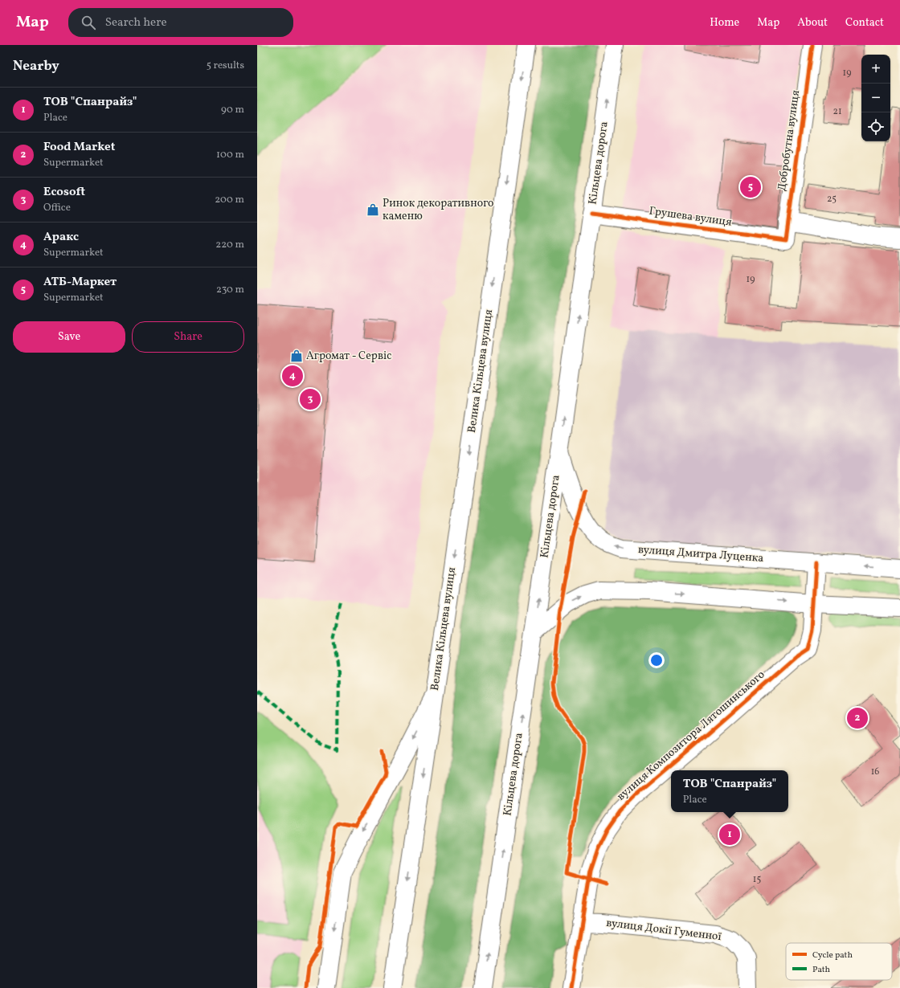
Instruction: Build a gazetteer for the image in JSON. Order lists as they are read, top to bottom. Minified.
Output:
{"streets":{"main road":["Добробутна вулиця","Кільцева дорога","Грушева вулиця","Велика Кільцева вулиця","вулиця Дмитра Луценка","вулиця Композитора Лятошинського","вулиця Докії Гуменної"]},"crossings":[["Добробутна вулиця","Грушева вулиця"],["Кільцева дорога","Грушева вулиця"],["Кільцева дорога","вулиця Дмитра Луценка"],["вулиця Дмитра Луценка","вулиця Композитора Лятошинського"],["вулиця Композитора Лятошинського","вулиця Докії Гуменної"]],"one_way":["Велика Кільцева вулиця","вулиця Дмитра Луценка"],"places":{"shop":["Ринок декоративного каменю","Агромат - Сервіс"]},"house_numbers":["19","21","25","19","16","15"],"legend":["Cycle path","Path"],"page":{"header":"Map","search":"Search here","nav":["Home","Map","About","Contact"],"heading":["Nearby","5 results"],"map_buttons":["+","−"],"list":[{"mark":"1","name":"ТОВ \"Спанрайз\"","note":"Place","value":"90 m"},{"mark":"2","name":"Food Market","note":"Supermarket","value":"100 m"},{"mark":"3","name":"Ecosoft","note":"Office","value":"200 m"},{"mark":"4","name":"Аракс","note":"Supermarket","value":"220 m"},{"mark":"5","name":"АТБ-Маркет","note":"Supermarket","value":"230 m"}],"pins":["5","4","3","2","1"],"buttons":["Save","Share"],"popup":["ТОВ \"Спанрайз\"","Place"]}}
